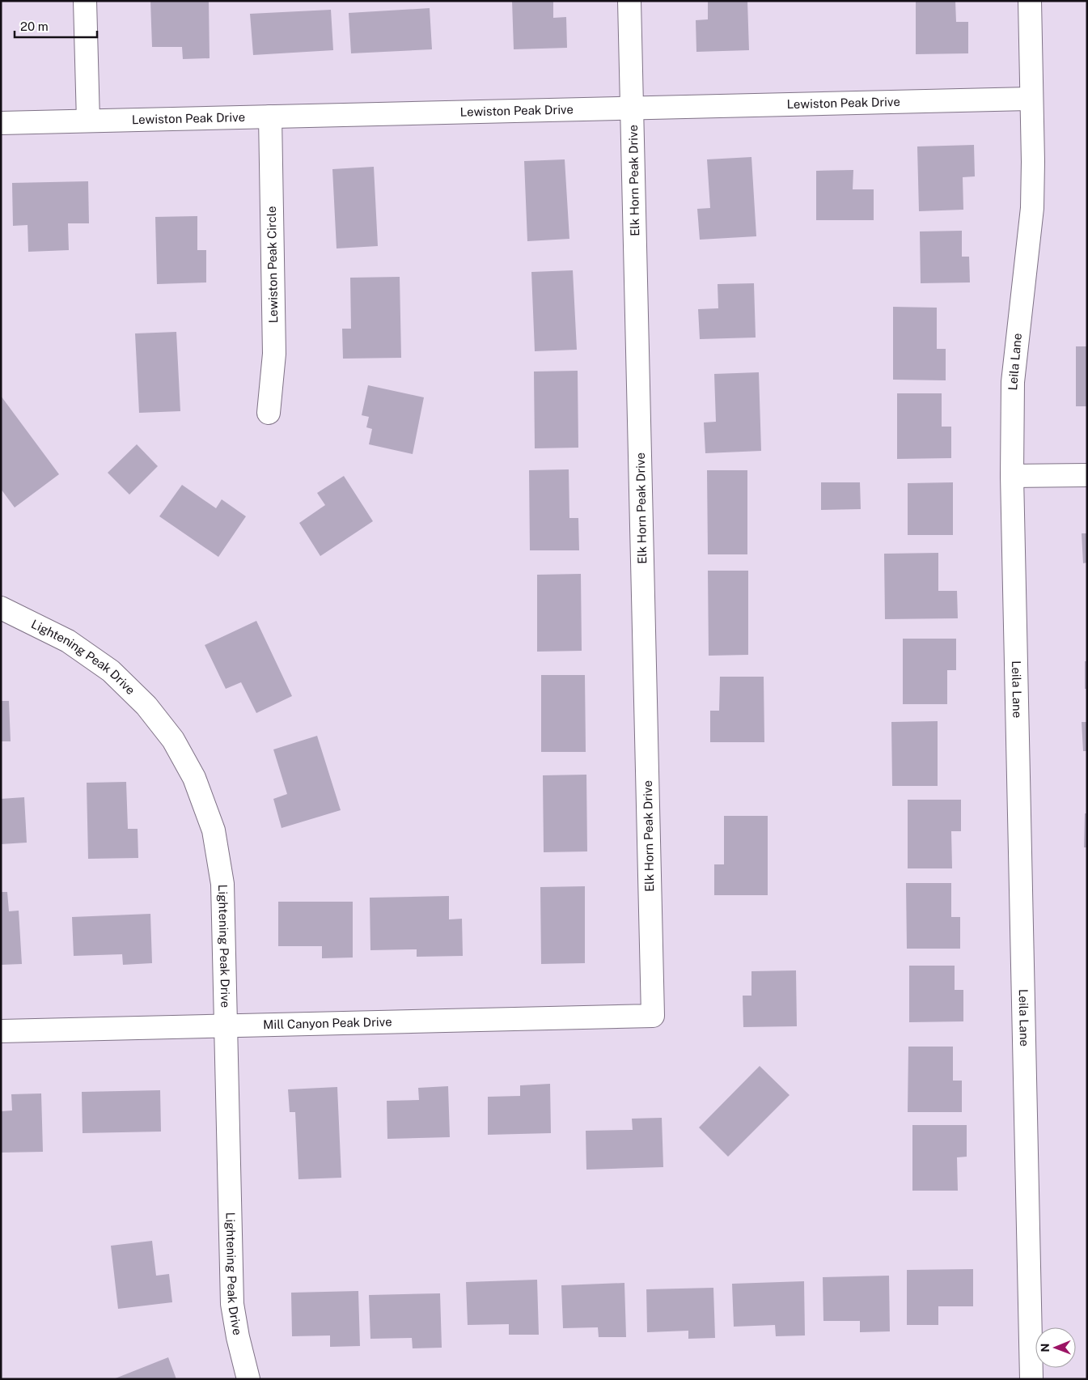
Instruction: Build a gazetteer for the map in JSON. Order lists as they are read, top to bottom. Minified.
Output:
{"streets":{"street":["Lewiston Peak Drive","Elk Horn Peak Drive","Lewiston Peak Circle","Leila Lane","Lightening Peak Drive","Mill Canyon Peak Drive"]},"crossings":[["Lewiston Peak Drive","Elk Horn Peak Drive"],["Lewiston Peak Drive","Lewiston Peak Circle"],["Lewiston Peak Drive","Leila Lane"],["Elk Horn Peak Drive","Mill Canyon Peak Drive"],["Lightening Peak Drive","Mill Canyon Peak Drive"]],"scale_bar":"20 m","north":"left"}
